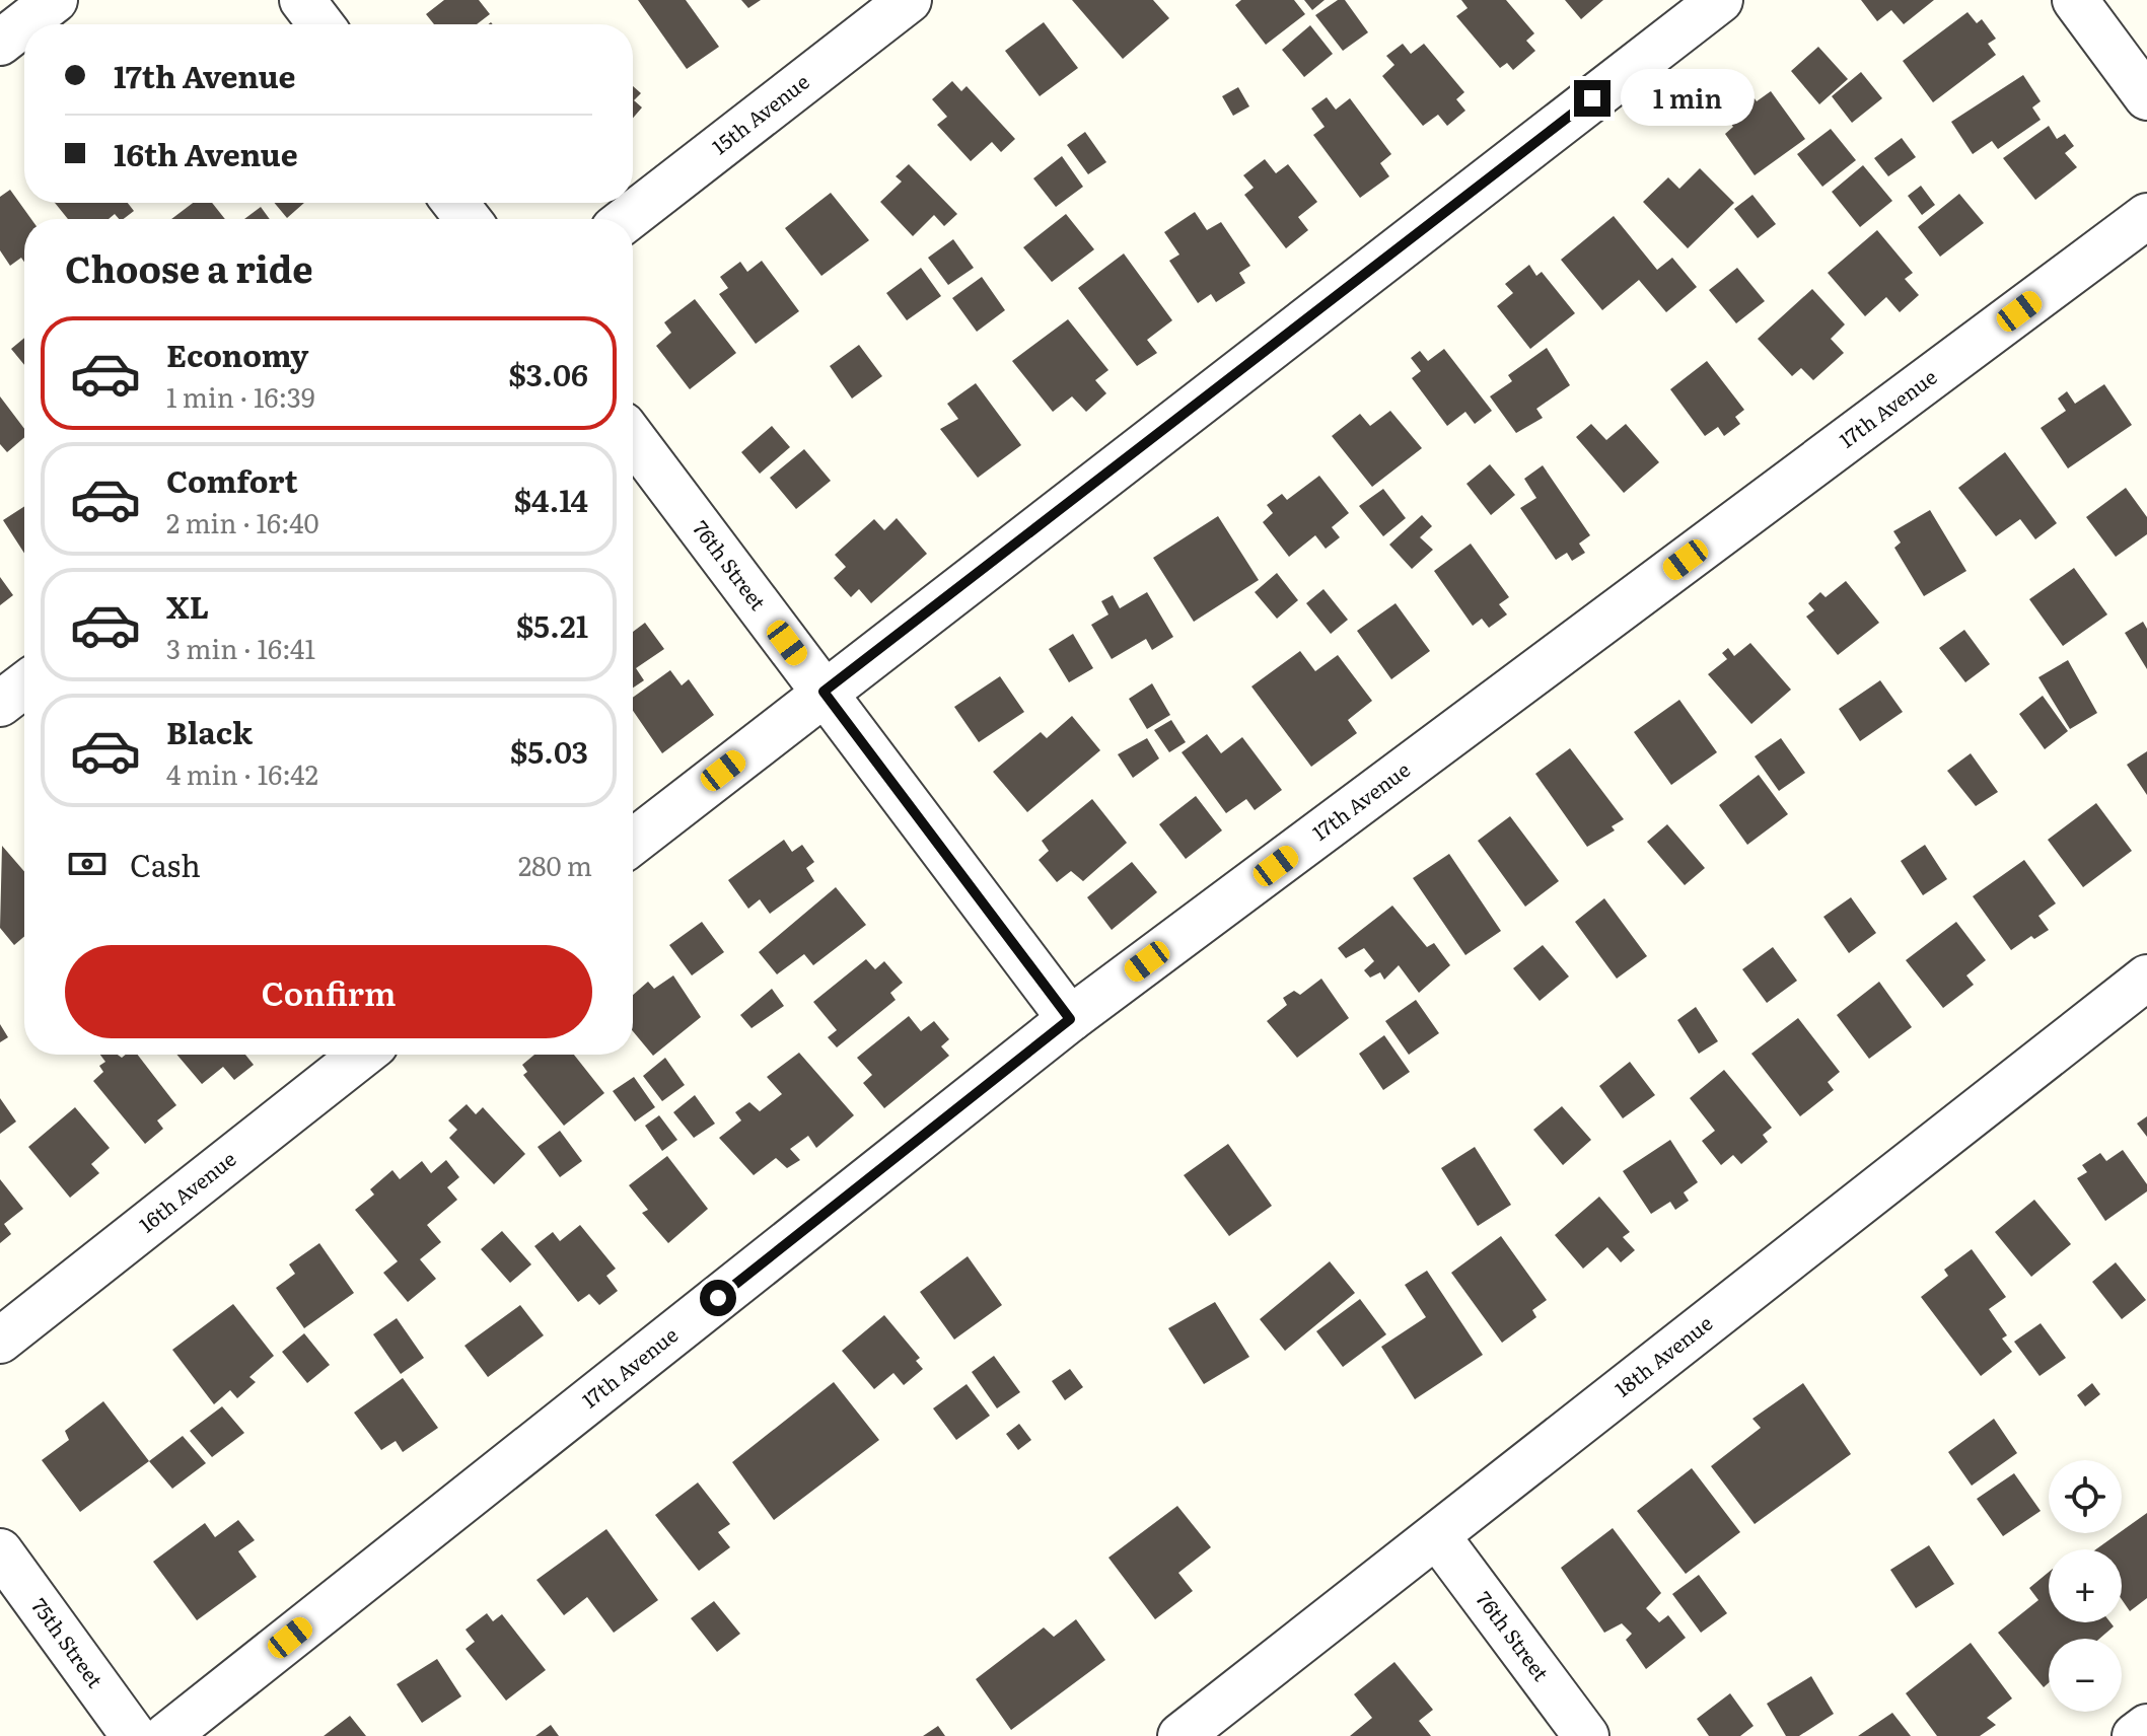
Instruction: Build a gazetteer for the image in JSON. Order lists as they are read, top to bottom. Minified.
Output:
{"streets":{"street":["15th Avenue","17th Avenue","76th Street","16th Avenue","18th Avenue","75th Street"]},"crossings":[["17th Avenue","76th Street"],["76th Street","18th Avenue"]],"page":{"banner":["17th Avenue","16th Avenue"],"bubble":"1 min","heading":"Choose a ride","list":[{"name":"Economy","note":"1 min · 16:39","value":"$3.06"},{"name":"Comfort","note":"2 min · 16:40","value":"$4.14"},{"name":"XL","note":"3 min · 16:41","value":"$5.21"},{"name":"Black","note":"4 min · 16:42","value":"$5.03"}],"pay":["Cash","280 m"],"buttons":"Confirm","map_buttons":["+","−"]}}
